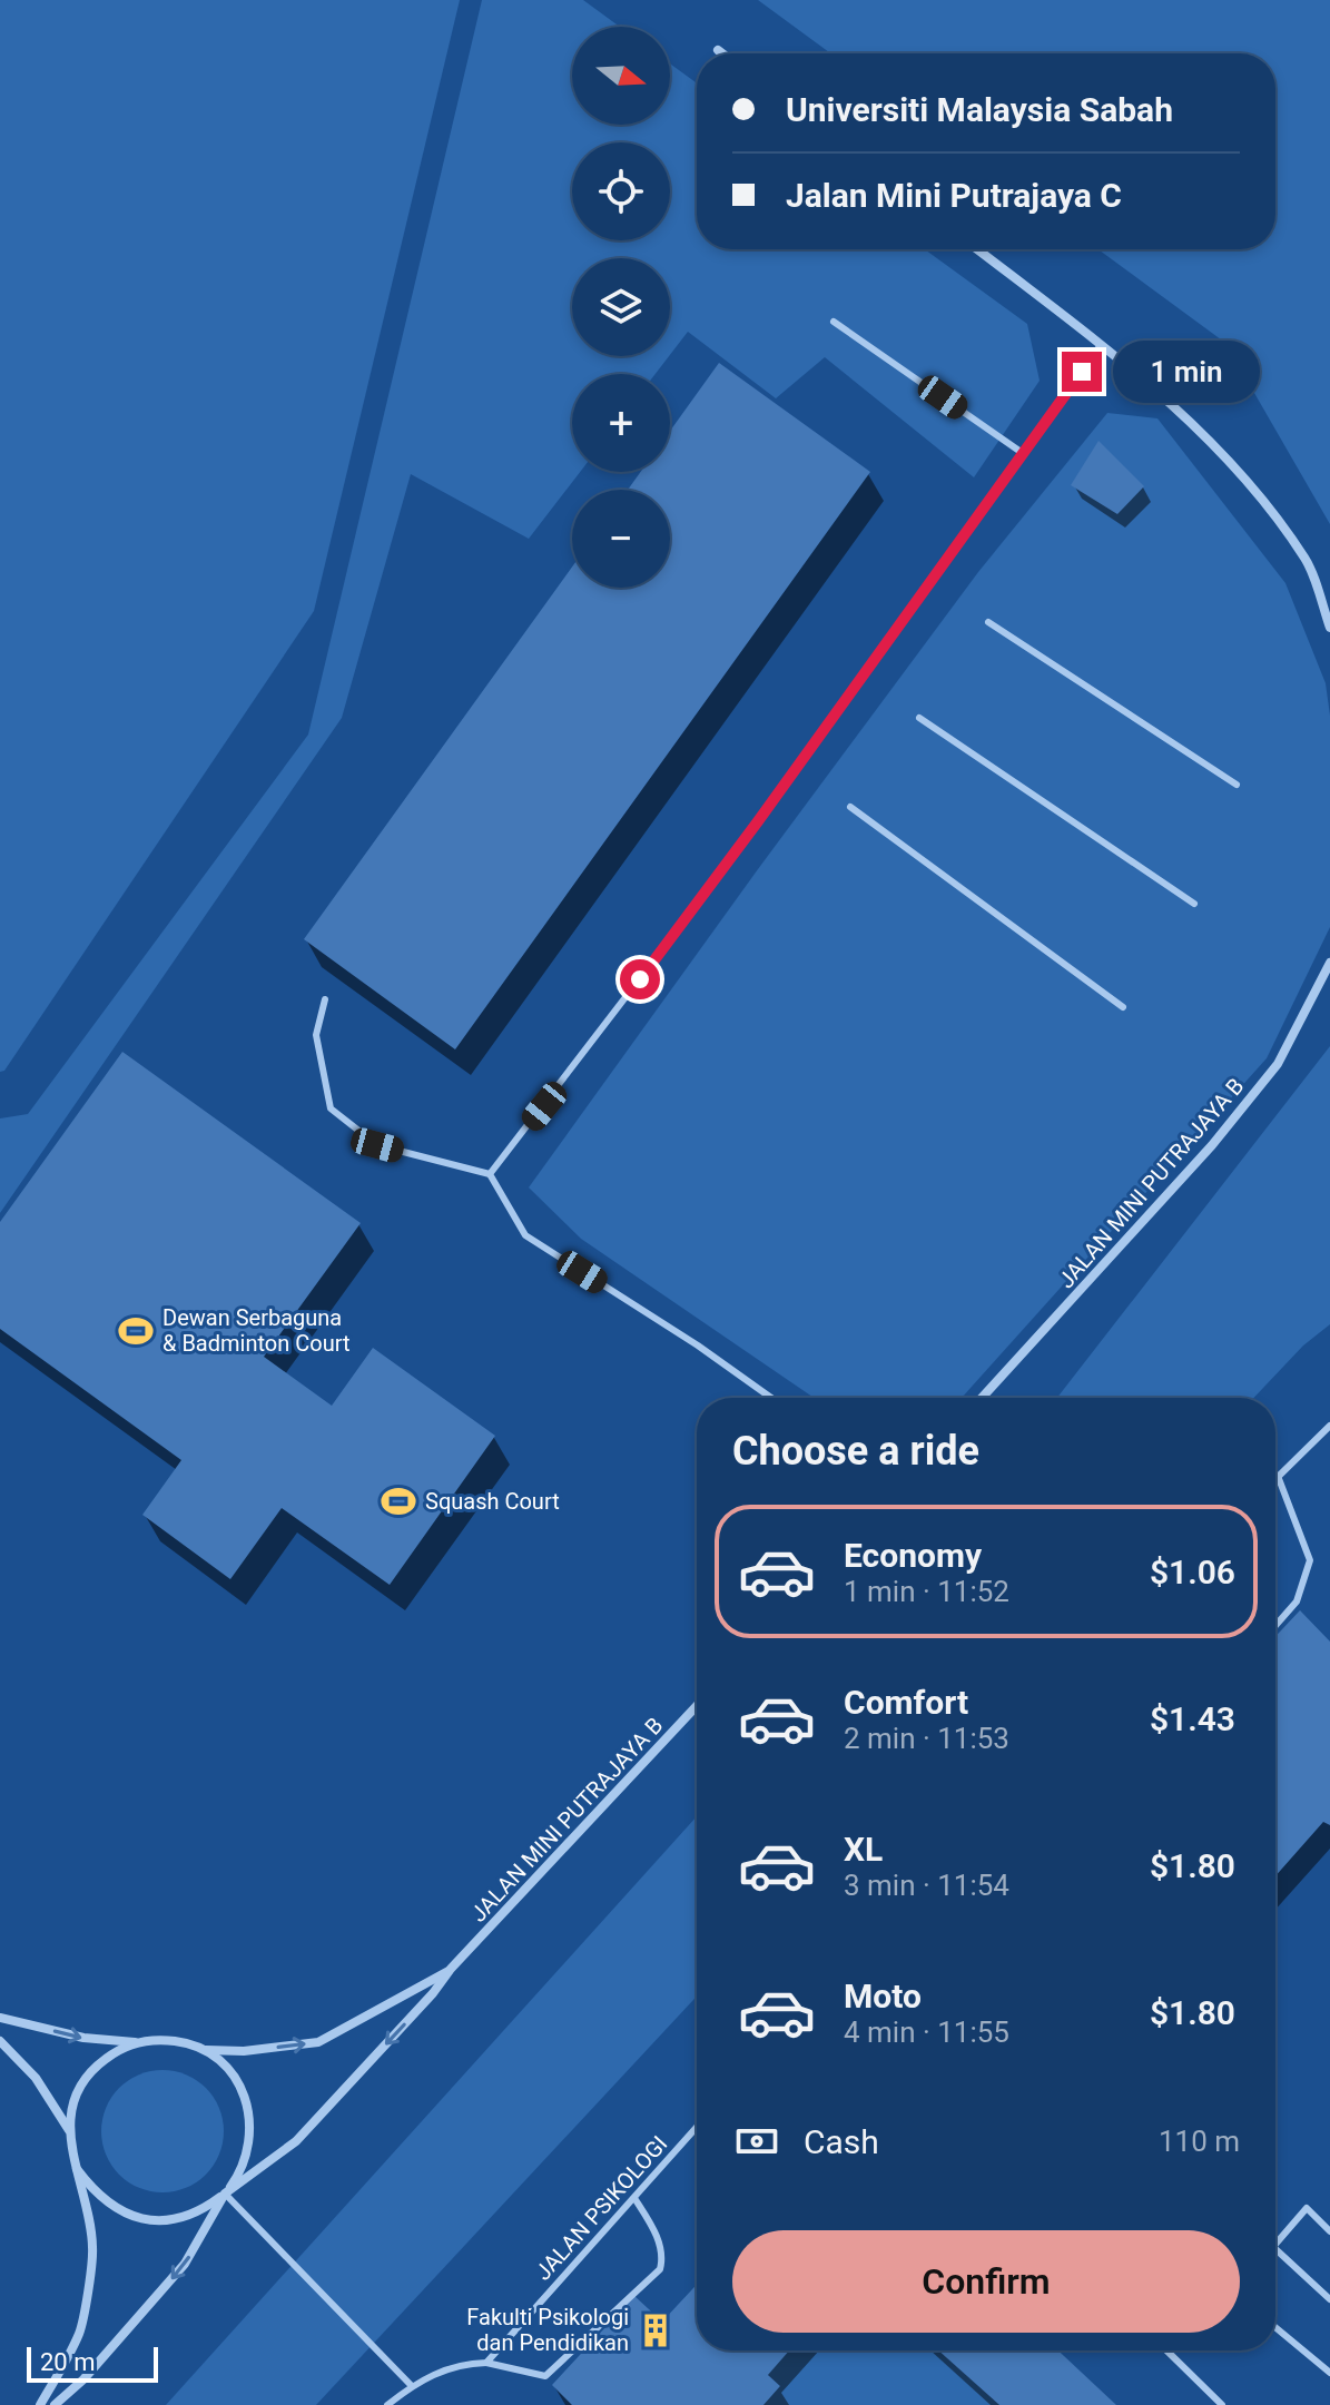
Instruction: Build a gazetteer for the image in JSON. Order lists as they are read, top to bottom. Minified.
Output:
{"streets":{"street":["JALAN MINI PUTRAJAYA B"],"lane":["JALAN PSIKOLOGI"]},"places":{"sports":["Dewan Serbaguna & Badminton Court","Squash Court"],"building":["Fakulti Psikologi dan Pendidikan"]},"scale_bar":"20 m","north":"right","page":{"map_buttons":["+","−"],"banner":["Universiti Malaysia Sabah","Jalan Mini Putrajaya C"],"bubble":"1 min","heading":"Choose a ride","list":[{"name":"Economy","note":"1 min · 11:52","value":"$1.06"},{"name":"Comfort","note":"2 min · 11:53","value":"$1.43"},{"name":"XL","note":"3 min · 11:54","value":"$1.80"},{"name":"Moto","note":"4 min · 11:55","value":"$1.80"}],"pay":["Cash","110 m"],"buttons":"Confirm","scale":"20 m"}}
